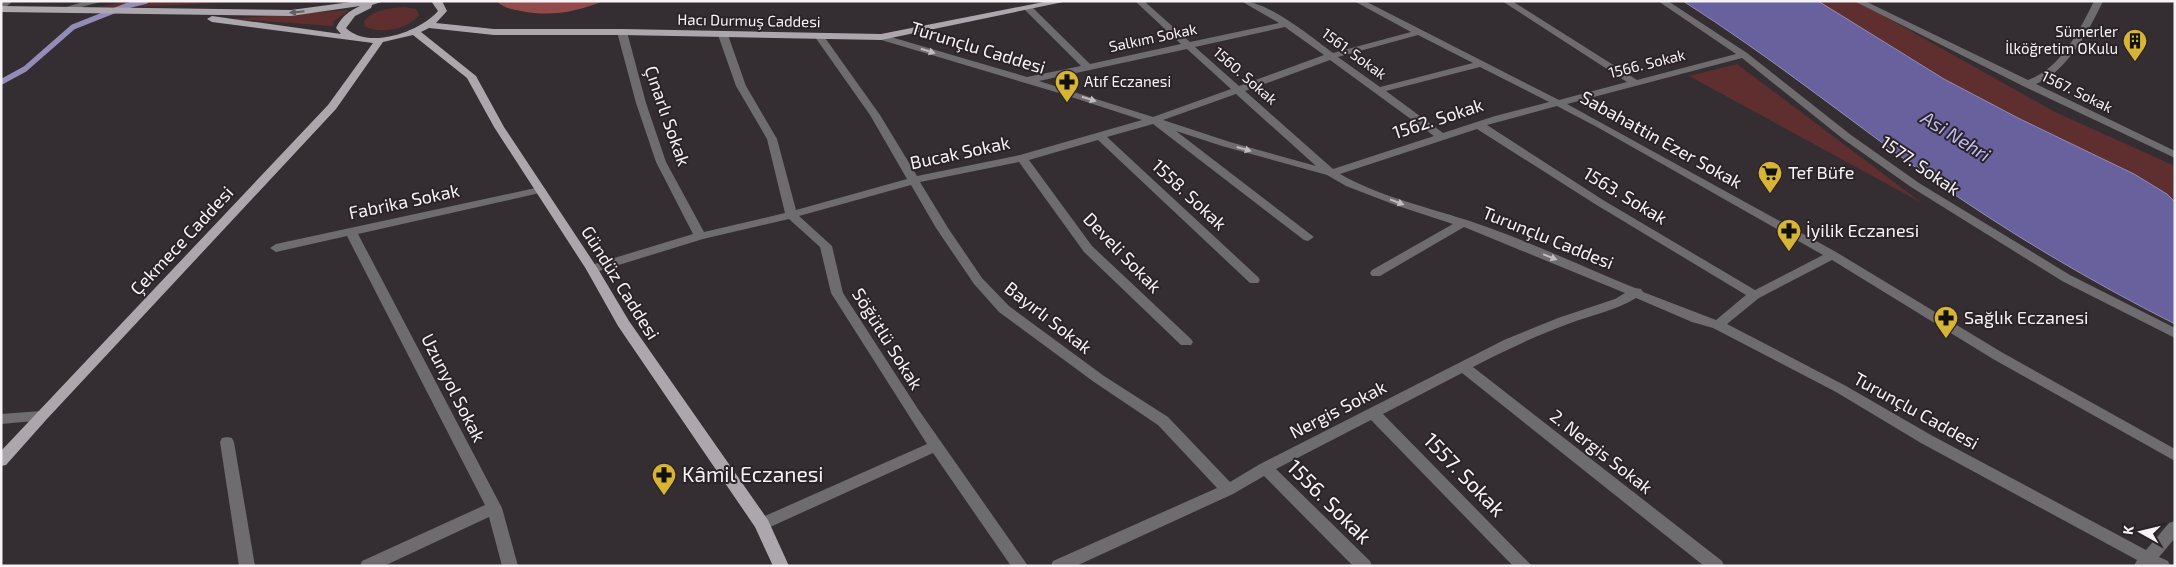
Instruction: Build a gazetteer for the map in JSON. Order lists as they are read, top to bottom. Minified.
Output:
{"streets":{"main road":["Hacı Durmuş Caddesi","Çekmece Caddesi","Gündüz Caddesi"],"street":["Salkım Sokak","Turunçlu Caddesi","1561. Sokak","1566. Sokak","1560. Sokak","1567. Sokak","Çınarlı Sokak","1562. Sokak","Sabahattin Ezer Sokak","Bucak Sokak","1577. Sokak","1558. Sokak","1563. Sokak","Fabrika Sokak","Develi Sokak","Bayırlı Sokak","Söğütlü Sokak","Uzunyol Sokak","Nergis Sokak","2. Nergis Sokak","1557. Sokak","1556. Sokak"]},"crossings":[["Hacı Durmuş Caddesi","Turunçlu Caddesi"],["Hacı Durmuş Caddesi","Çınarlı Sokak"],["Hacı Durmuş Caddesi","Bayırlı Sokak"],["Salkım Sokak","Turunçlu Caddesi"],["Salkım Sokak","1561. Sokak"],["Salkım Sokak","1560. Sokak"],["Turunçlu Caddesi","1560. Sokak"],["Turunçlu Caddesi","1562. Sokak"],["Turunçlu Caddesi","Bucak Sokak"],["Turunçlu Caddesi","Nergis Sokak"],["1561. Sokak","1562. Sokak"],["1561. Sokak","Bucak Sokak"],["1566. Sokak","1562. Sokak"],["1566. Sokak","Sabahattin Ezer Sokak"],["1566. Sokak","1577. Sokak"],["1560. Sokak","1562. Sokak"],["1560. Sokak","Bucak Sokak"],["Çınarlı Sokak","Bucak Sokak"],["1562. Sokak","Sabahattin Ezer Sokak"],["1562. Sokak","1563. Sokak"],["Sabahattin Ezer Sokak","Bucak Sokak"],["Bucak Sokak","1558. Sokak"],["Bucak Sokak","Develi Sokak"],["Bucak Sokak","Gündüz Caddesi"],["Bucak Sokak","Bayırlı Sokak"],["Bucak Sokak","Söğütlü Sokak"],["Fabrika Sokak","Gündüz Caddesi"],["Fabrika Sokak","Uzunyol Sokak"],["Bayırlı Sokak","Nergis Sokak"],["Nergis Sokak","2. Nergis Sokak"],["Nergis Sokak","1557. Sokak"],["Nergis Sokak","1556. Sokak"]],"water":["Asi Nehri"],"places":{"building":["Sümerler İlköğretim OKulu"],"pharmacy":["Atıf Eczanesi","İyilik Eczanesi","Sağlık Eczanesi","Kâmil Eczanesi"],"supermarket":["Tef Büfe"]},"north":"left"}
